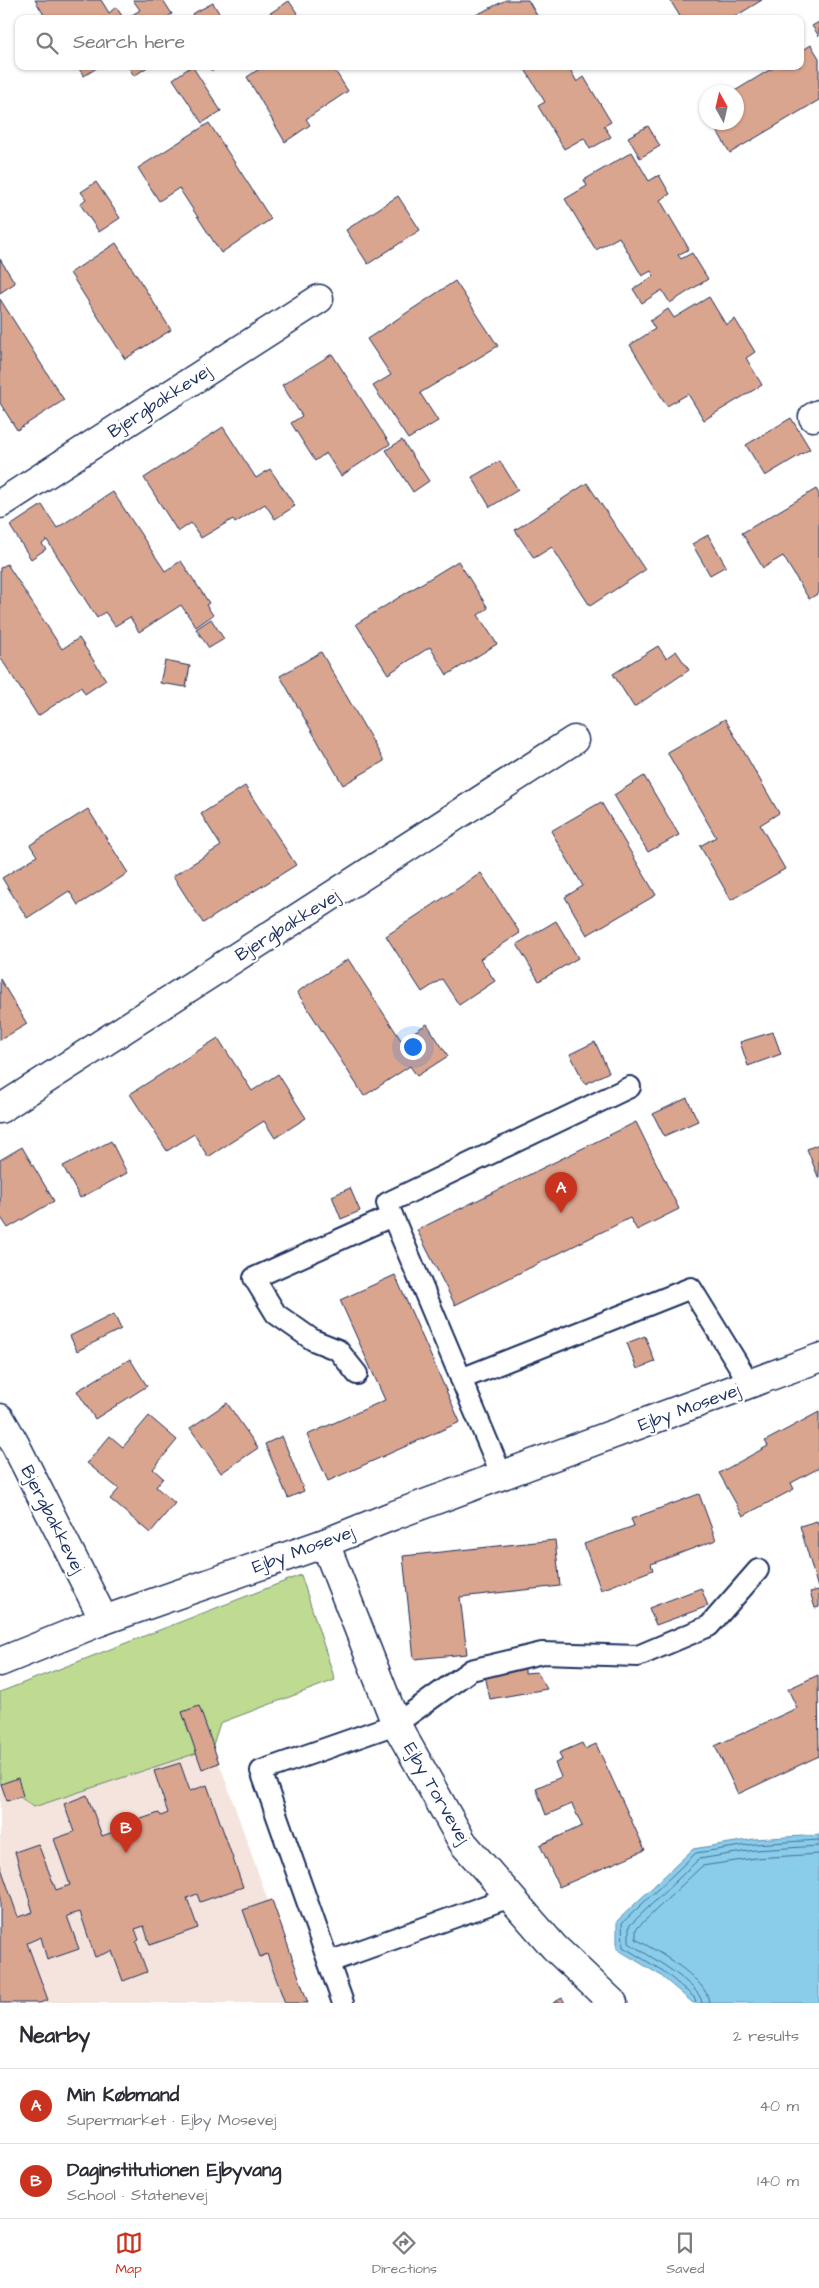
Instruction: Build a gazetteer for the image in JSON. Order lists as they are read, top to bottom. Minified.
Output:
{"streets":{"street":["Bjergbakkevej","Ejby Mosevej","Ejby Torvevej"]},"crossings":[["Bjergbakkevej","Ejby Mosevej"],["Ejby Mosevej","Ejby Torvevej"]],"north":"top","page":{"search":"Search here","pins":["A","B"],"heading":["Nearby","2 results"],"list":[{"mark":"A","name":"Min Købmand","note":"Supermarket · Ejby Mosevej","value":"40 m"},{"mark":"B","name":"Daginstitutionen Ejbyvang","note":"School · Statenevej","value":"140 m"}],"nav":["Map","Directions","Saved"]}}
